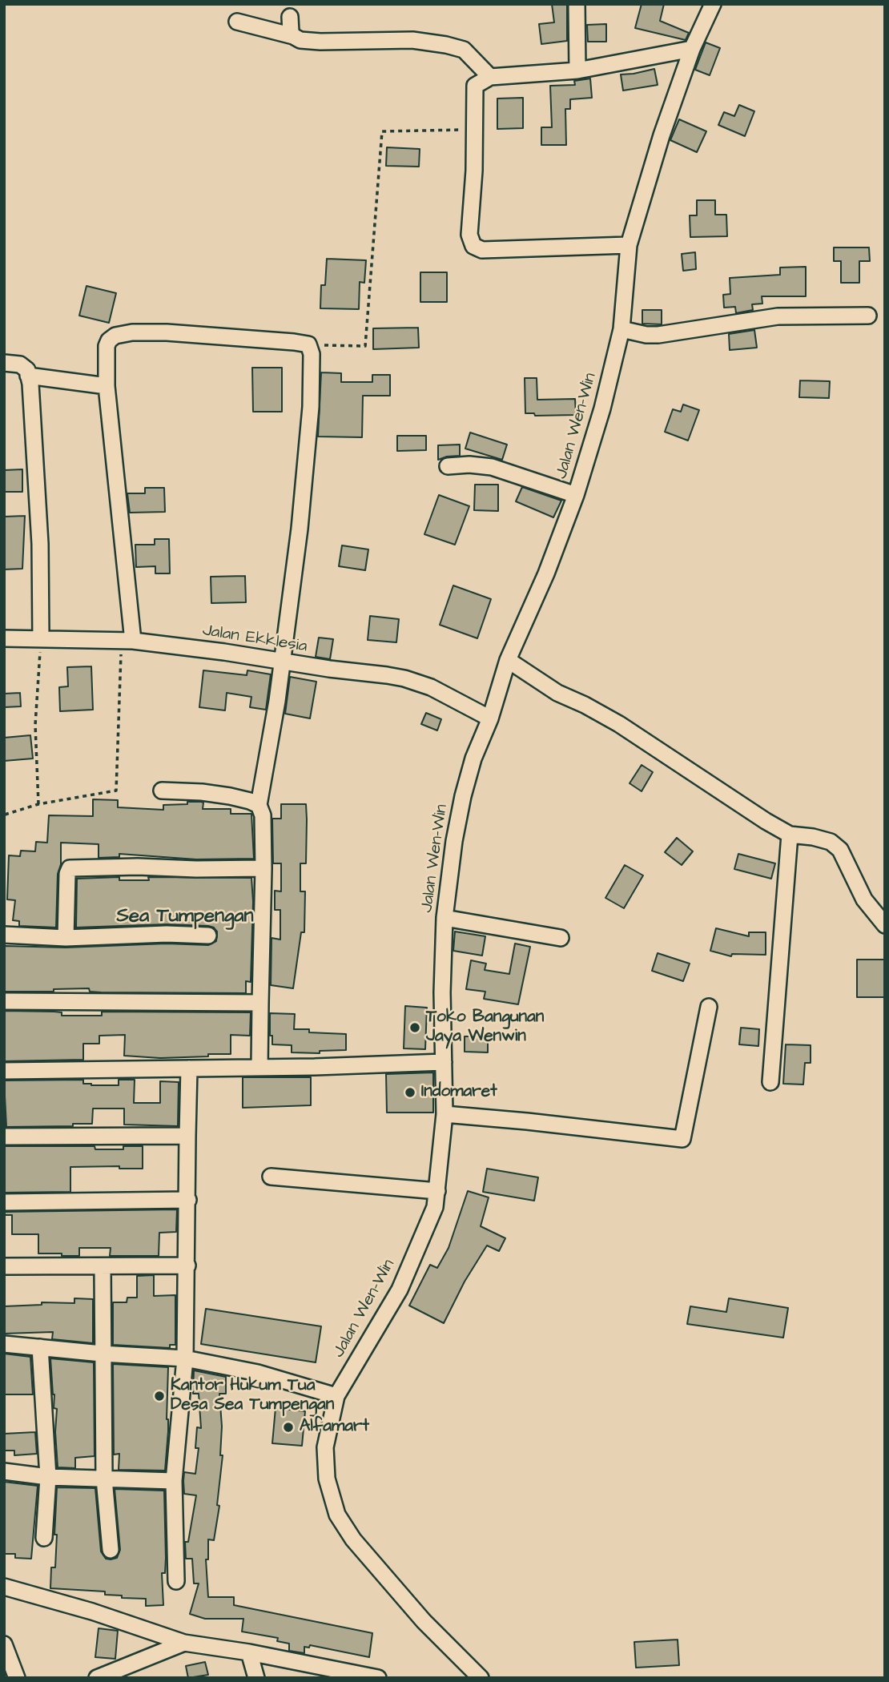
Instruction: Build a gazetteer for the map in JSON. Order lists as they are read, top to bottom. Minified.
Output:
{"streets":{"street":["Jalan Wen-Win","Jalan Ekklesia"]},"crossings":[["Jalan Wen-Win","Jalan Ekklesia"]],"districts":["Sea Tumpengan"],"places":["Toko Bangunan Jaya Wenwin","Indomaret","Kantor Hukum Tua Desa Sea Tumpengan","Alfamart"]}
